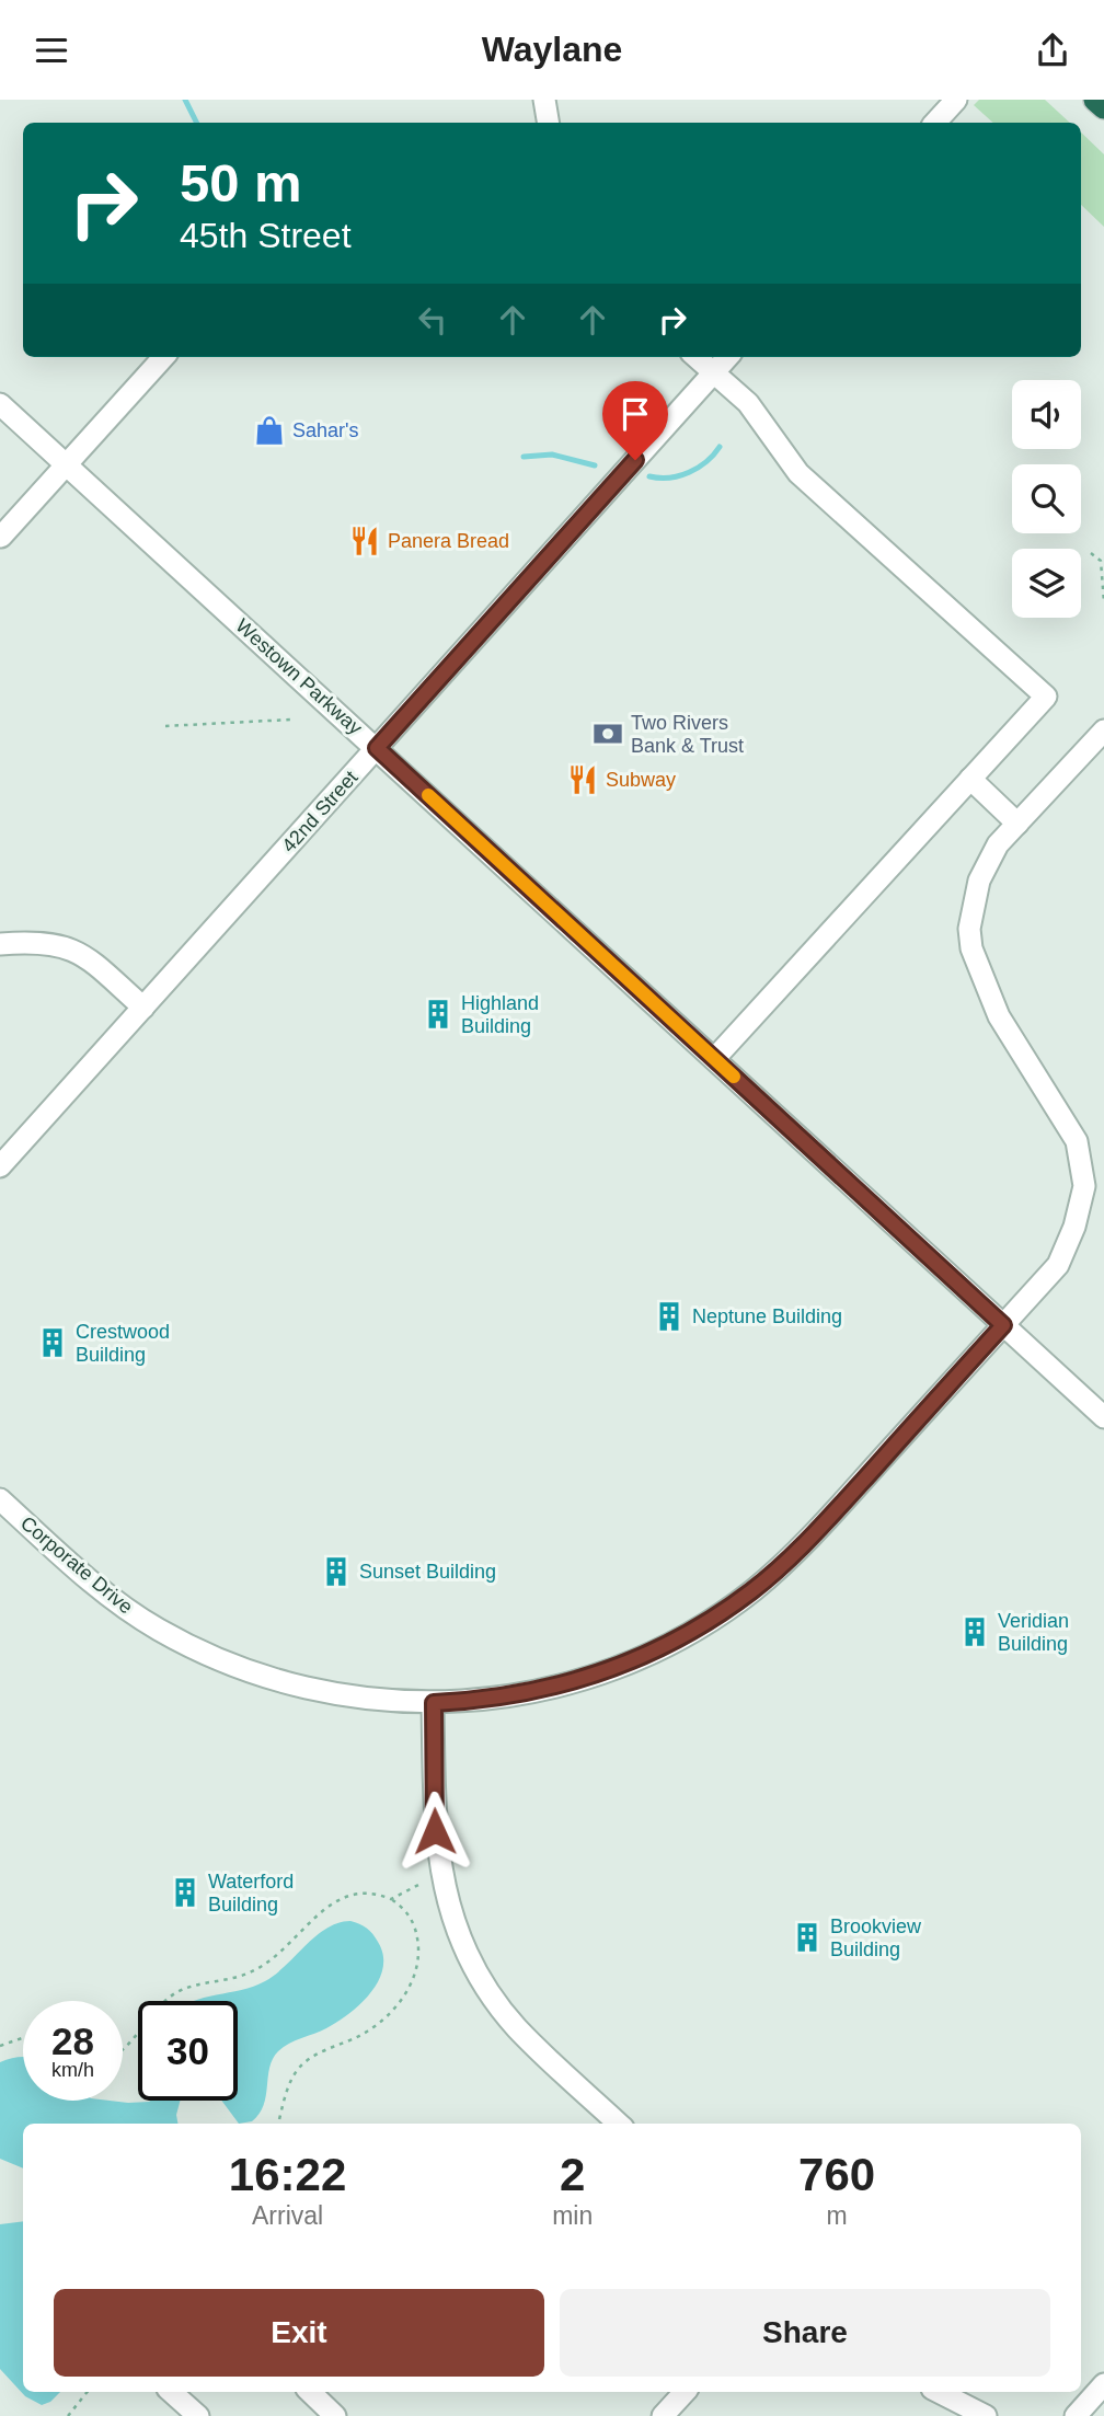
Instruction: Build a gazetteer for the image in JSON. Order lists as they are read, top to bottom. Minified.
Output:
{"streets":{"street":["Westown Parkway","42nd Street","Corporate Drive"]},"crossings":[["Westown Parkway","42nd Street"],["Westown Parkway","Corporate Drive"]],"places":{"shop":["Sahar's"],"restaurant":["Panera Bread","Subway"],"bank":["Two Rivers Bank & Trust"],"building":["Highland Building","Neptune Building","Crestwood Building","Sunset Building","Veridian Building","Waterford Building","Brookview Building"]},"page":{"header":"Waylane","turn":["50 m","45th Street"],"speed":"28 km/h","limit":"30","eta":["16:22","Arrival","2","min","760","m"],"buttons":["Exit","Share"]}}
